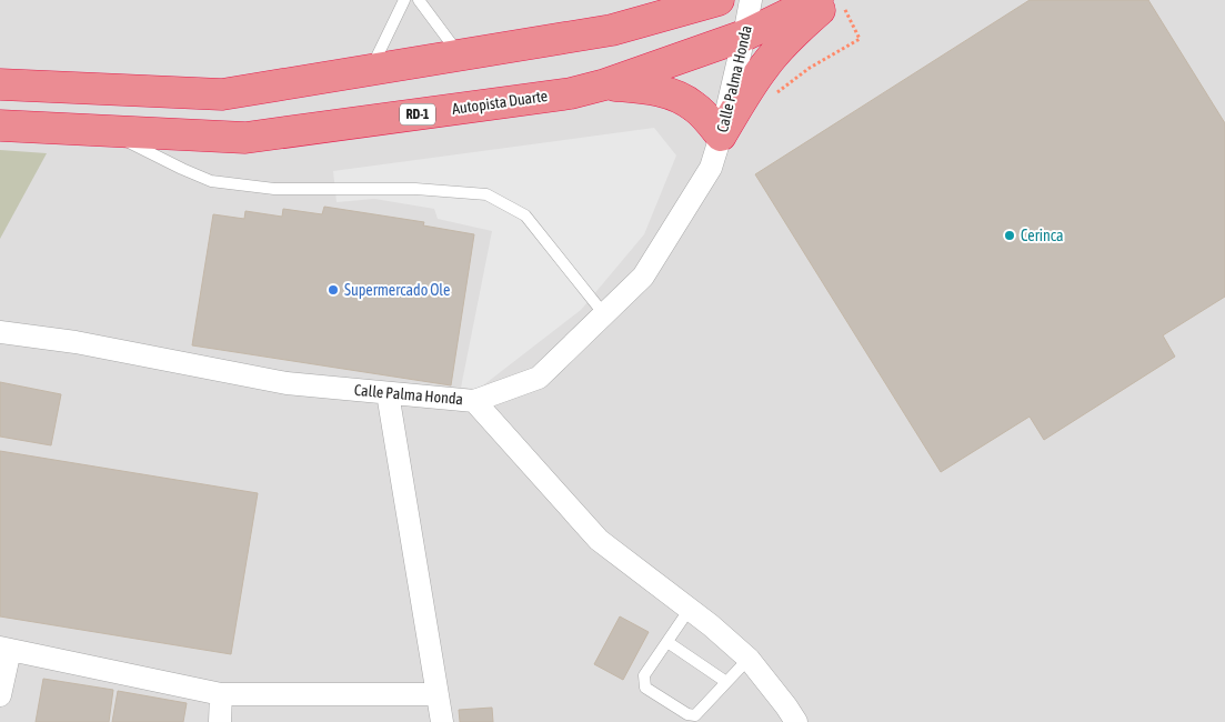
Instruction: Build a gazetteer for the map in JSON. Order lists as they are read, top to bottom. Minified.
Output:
{"streets":{"highway":["Autopista Duarte","RD-1"],"street":["Calle Palma Honda"]},"crossings":[["Calle Palma Honda","Autopista Duarte"]],"places":["Cerinca","Supermercado Ole"]}
